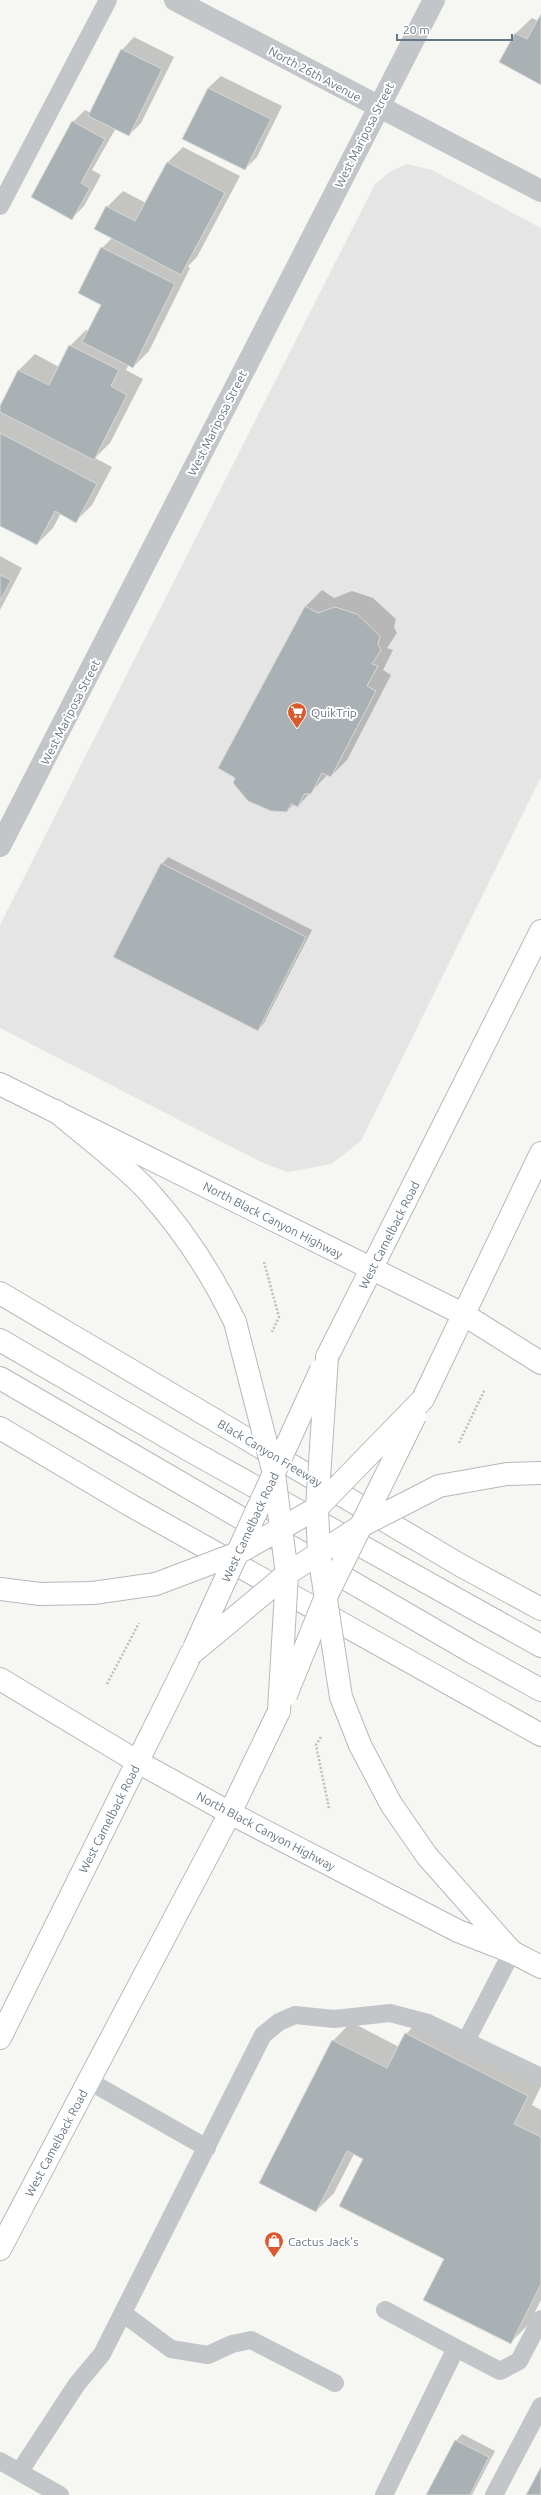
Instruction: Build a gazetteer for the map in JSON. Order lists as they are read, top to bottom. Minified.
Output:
{"streets":{"main road":["North Black Canyon Highway","West Camelback Road","Black Canyon Freeway"],"street":["North 26th Avenue","West Mariposa Street"]},"crossings":[["North 26th Avenue","West Mariposa Street"],["North Black Canyon Highway","West Camelback Road"]],"places":{"supermarket":["QuikTrip"],"shop":["Cactus Jack's"]},"scale_bar":"20 m"}
